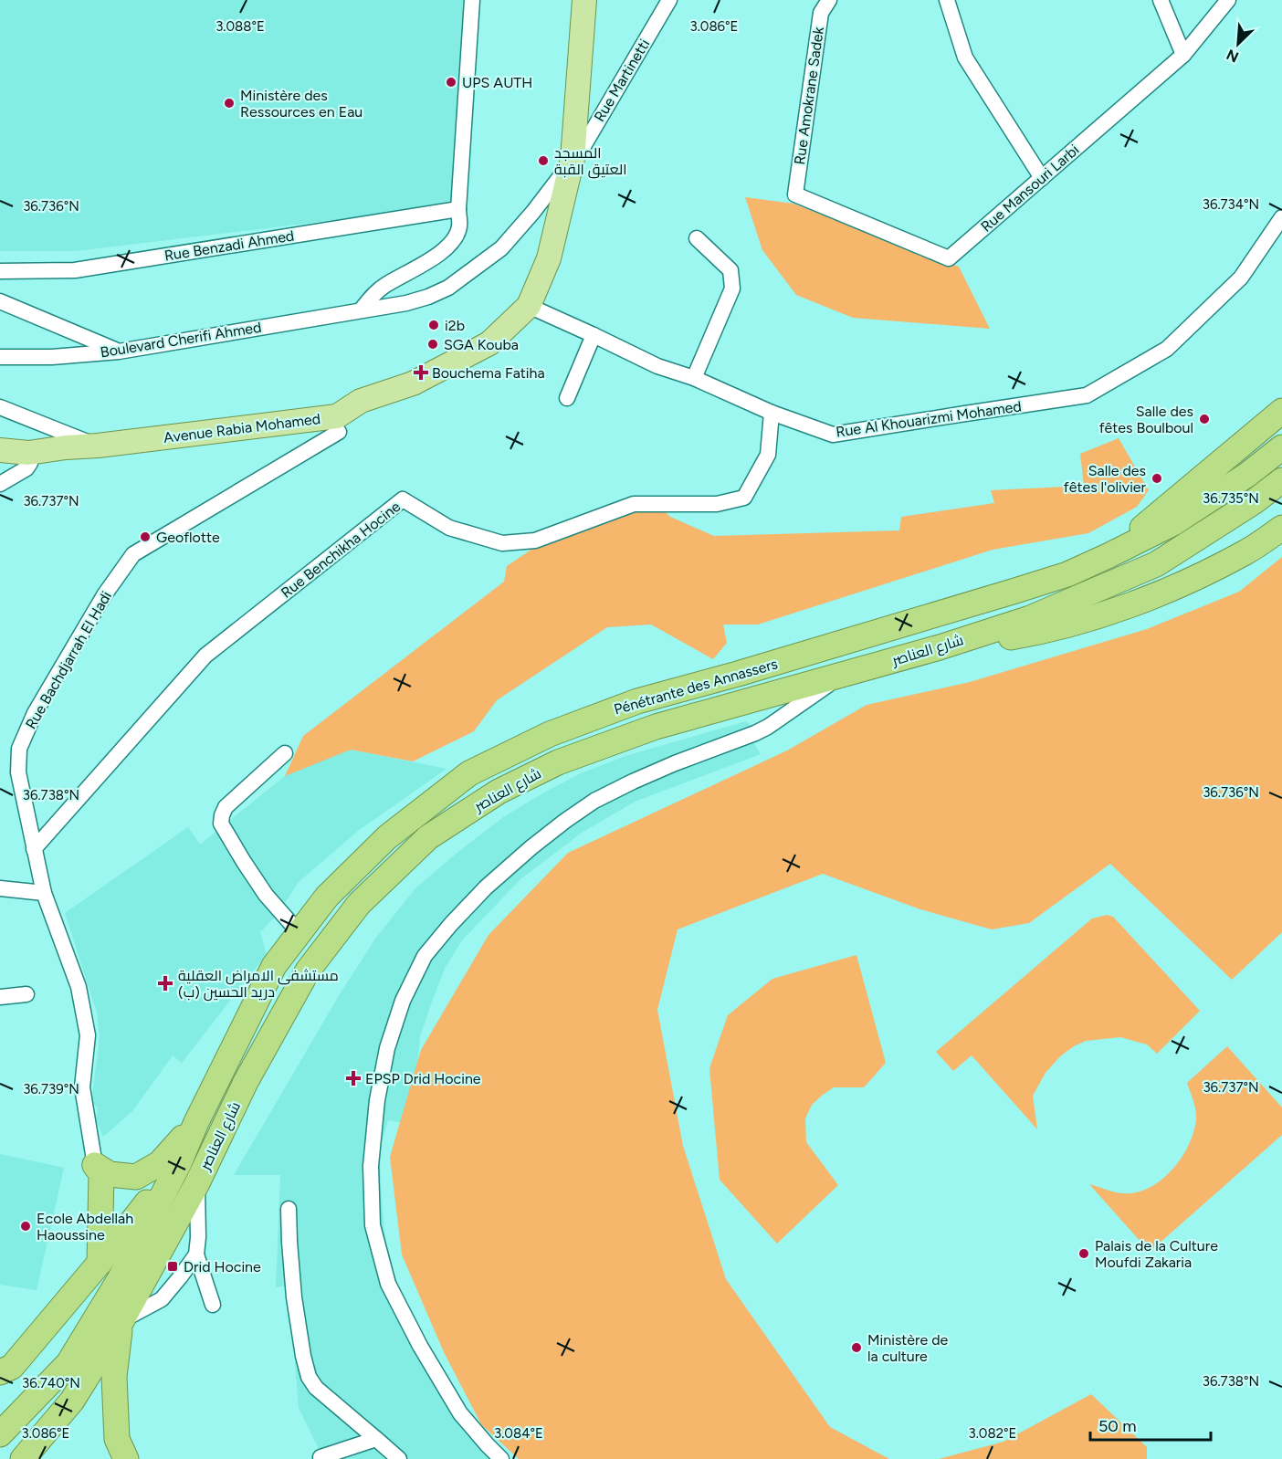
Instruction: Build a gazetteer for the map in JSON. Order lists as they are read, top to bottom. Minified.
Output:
{"streets":{"highway":["شارع العناصر","Pénétrante des Annassers"],"main road":["Avenue Rabia Mohamed"],"street":["Rue Martinetti","Rue Amokrane Sadek","Rue Mansouri Larbi","Rue Benzadi Ahmed","Boulevard Cherifi Ahmed","Rue Al Khouarizmi Mohamed","Rue Benchikha Hocine","Rue Bachdjarrah El Hadi"]},"crossings":[["Rue Martinetti","Boulevard Cherifi Ahmed"],["Rue Martinetti","Avenue Rabia Mohamed"],["Rue Amokrane Sadek","Rue Mansouri Larbi"],["Rue Al Khouarizmi Mohamed","Avenue Rabia Mohamed"],["Rue Al Khouarizmi Mohamed","Rue Benchikha Hocine"],["Rue Benchikha Hocine","Rue Bachdjarrah El Hadi"]],"places":{"other":["UPS AUTH","Ministère des Ressources en Eau","المسجد العتيق القبة","i2b","SGA Kouba","Salle des fêtes Boulboul","Salle des fêtes l'olivier","Geoflotte","Ecole Abdellah Haoussine","Palais de la Culture Moufdi Zakaria","Ministère de la culture"],"health":["Bouchema Fatiha","مستشفى الامراض العقلية دريد الحسين (ب)","EPSP Drid Hocine"],"transit":["Drid Hocine"]},"scale_bar":"50 m","north":"bottom left","coordinates":["3.088°E","3.086°E","36.734°N","36.736°N","36.735°N","36.737°N","36.738°N","36.739°N","36.740°N","3.084°E","3.082°E"]}
